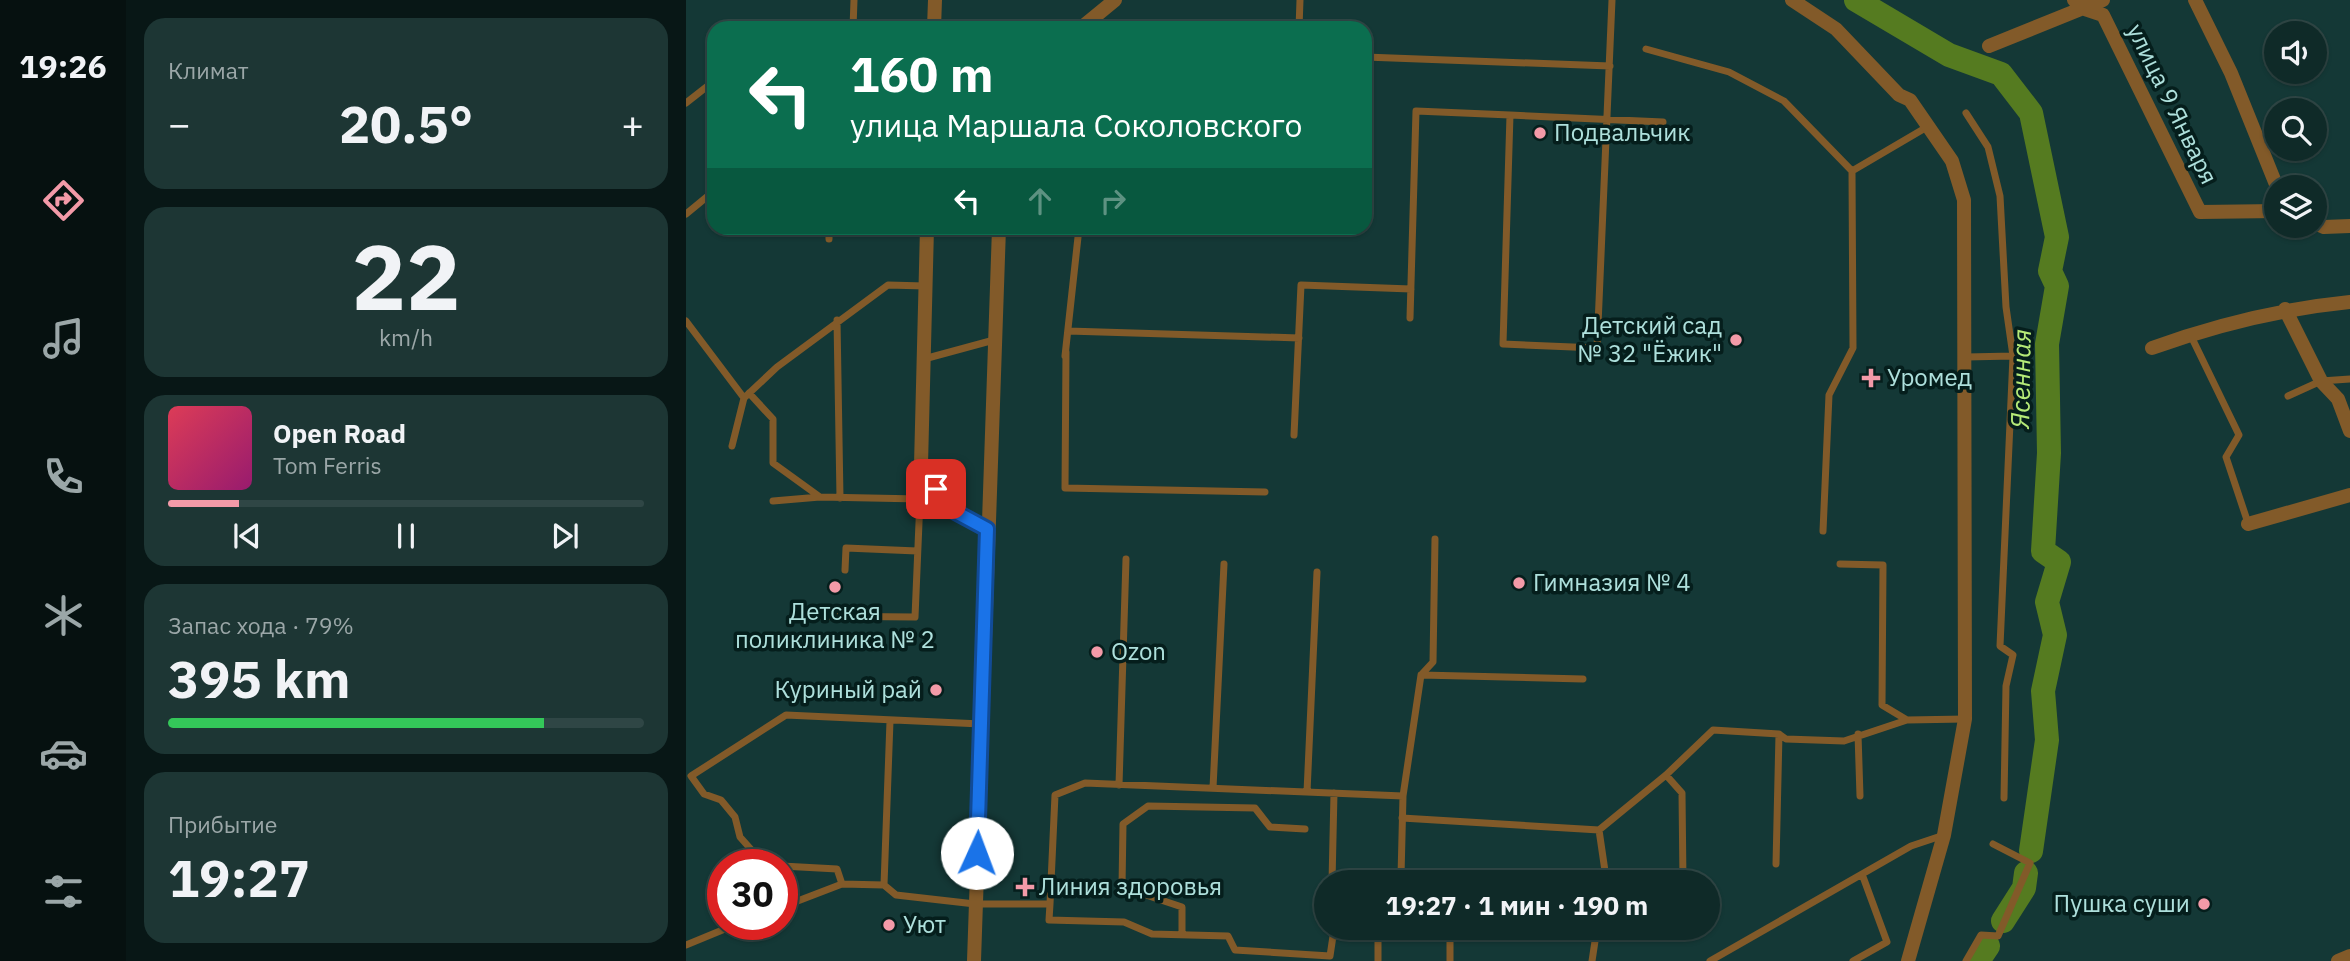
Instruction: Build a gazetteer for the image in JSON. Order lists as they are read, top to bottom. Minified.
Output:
{"streets":{"street":["улица 9 Января"]},"water":["Ясенная"],"places":{"other":["Подвальчик","Детский сад № 32 \"Ёжик\"","Гимназия № 4","Детская поликлиника № 2","Ozon","Куриный рай","Пушка суши","Уют"],"health":["Уромед","Линия здоровья"]},"page":{"tabs":"19:26","tile":["Климат",["22","km/h"],["Запас хода · 79%","395 km"],["Прибытие","19:27"]],"turn":["160 m","улица Маршала Соколовского"],"heat":["−","20.5°","+"],"song":["Open Road","Tom Ferris"],"limit":"30","trip":"19:27 · 1 мин · 190 m"}}
